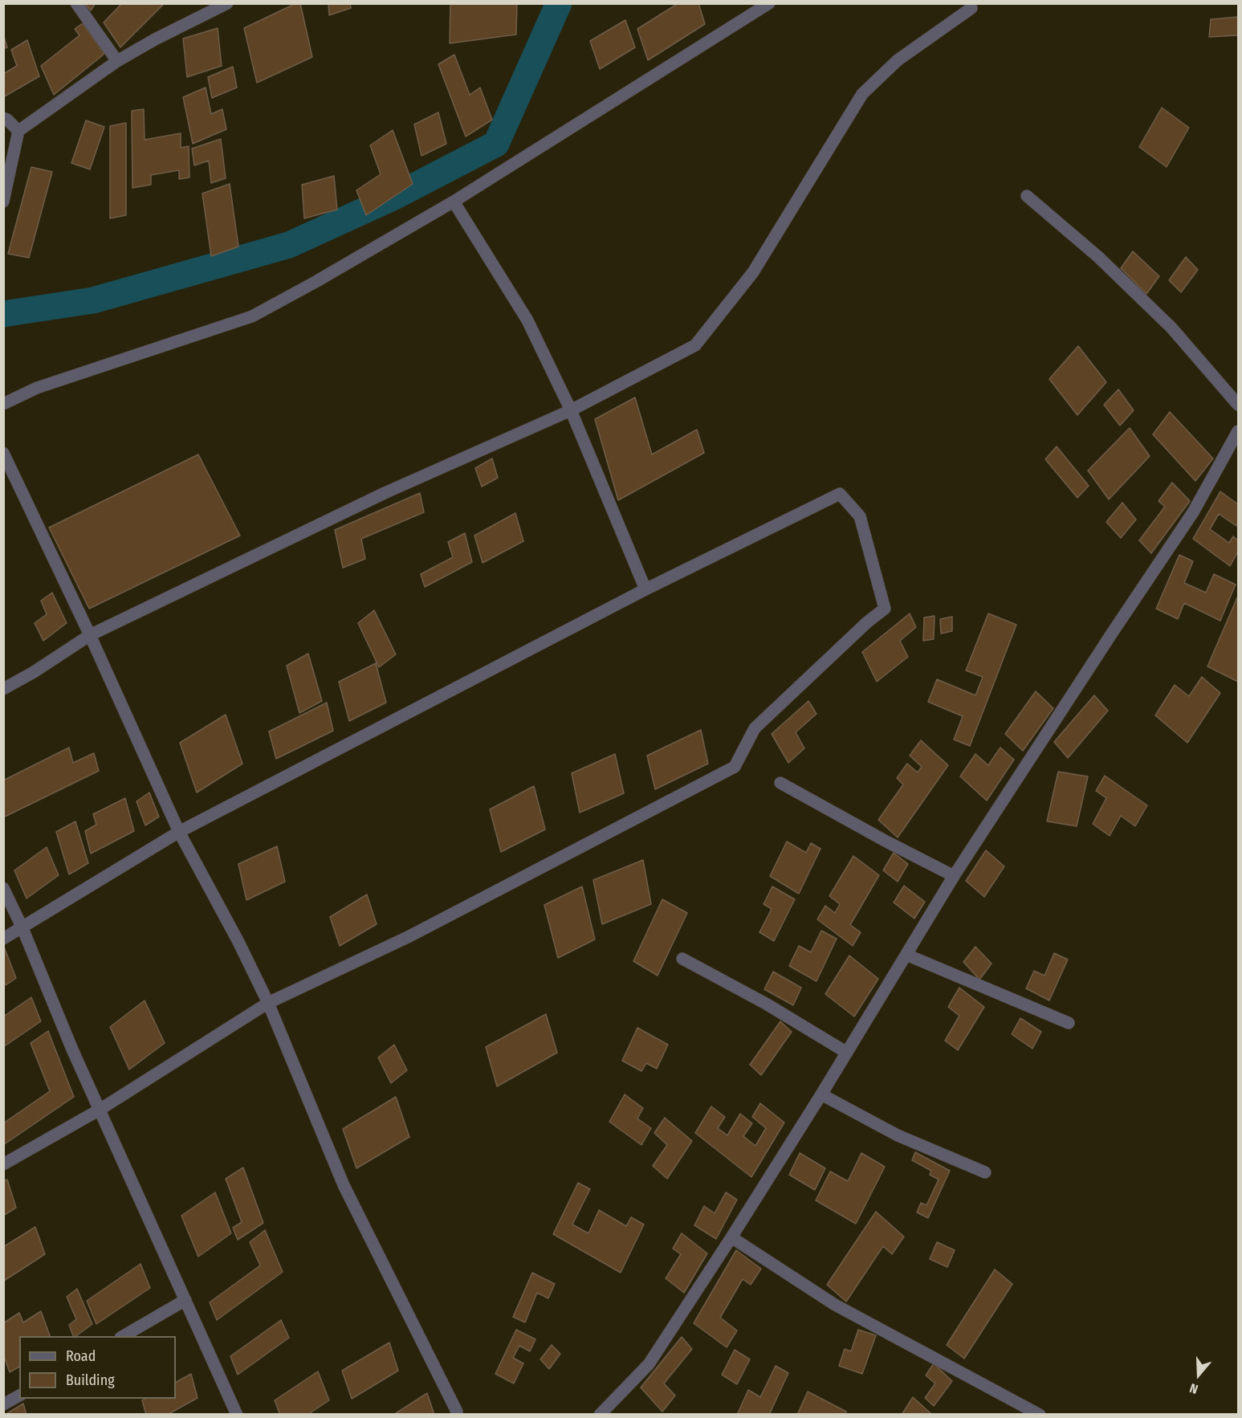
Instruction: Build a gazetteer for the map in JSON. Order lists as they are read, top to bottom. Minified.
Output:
{"legend":["Road","Building"],"north":"bottom"}
